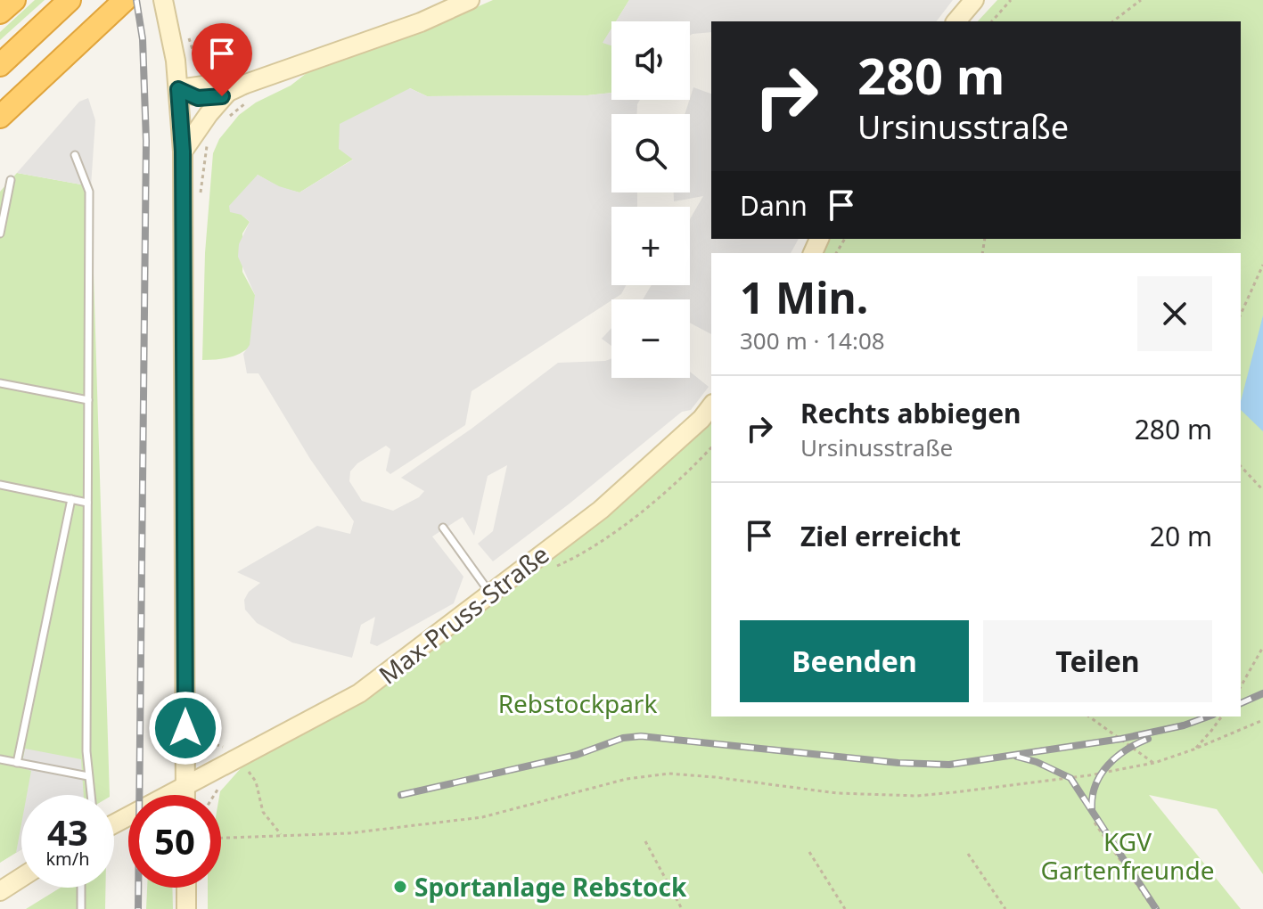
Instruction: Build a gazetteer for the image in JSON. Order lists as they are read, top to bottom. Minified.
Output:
{"streets":{"main road":["Max-Pruss-Straße"]},"parks":["Rebstockpark","KGV Gartenfreunde"],"places":["Sportanlage Rebstock"],"page":{"map_buttons":["+","−"],"turn":["280 m","Ursinusstraße"],"then":"Dann","heading":["1 Min.","300 m · 14:08"],"list":[{"name":"Rechts abbiegen","note":"Ursinusstraße","value":"280 m"},{"name":"Ziel erreicht","value":"20 m"}],"buttons":["Beenden","Teilen"],"speed":"43 km/h","limit":"50"}}
